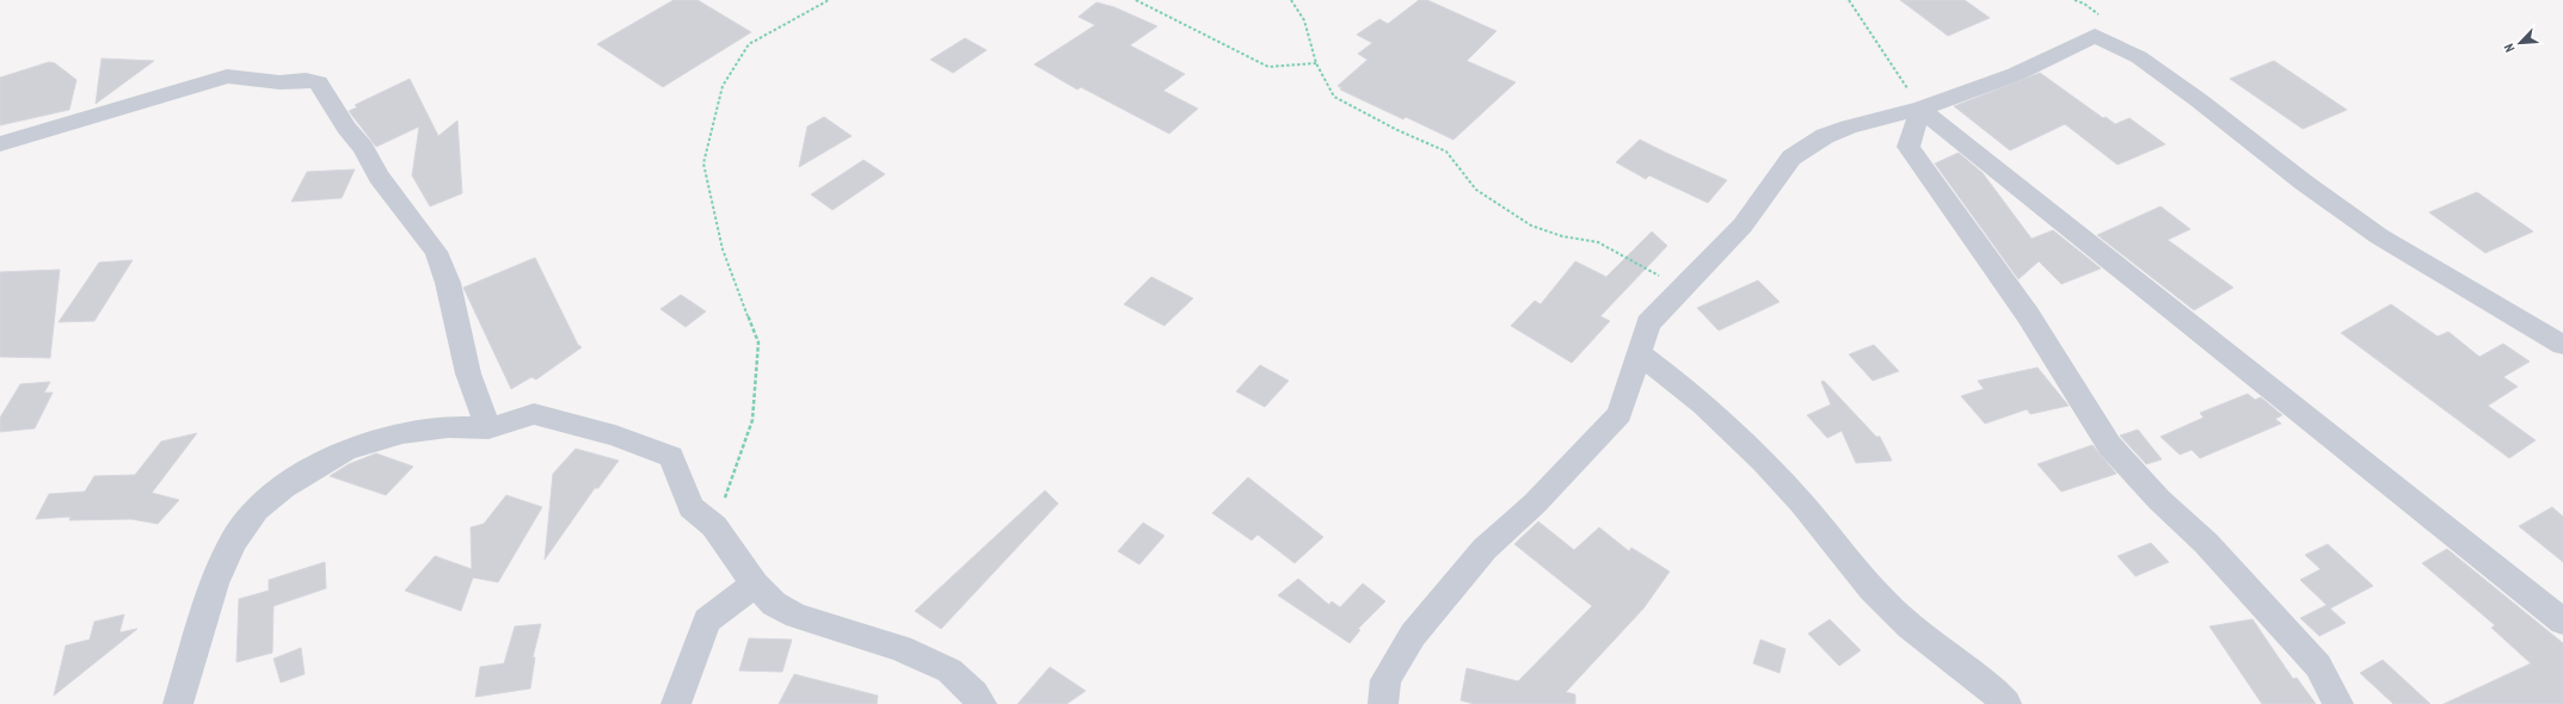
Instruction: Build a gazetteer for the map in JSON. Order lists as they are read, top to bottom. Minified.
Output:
{"north":"bottom left"}
